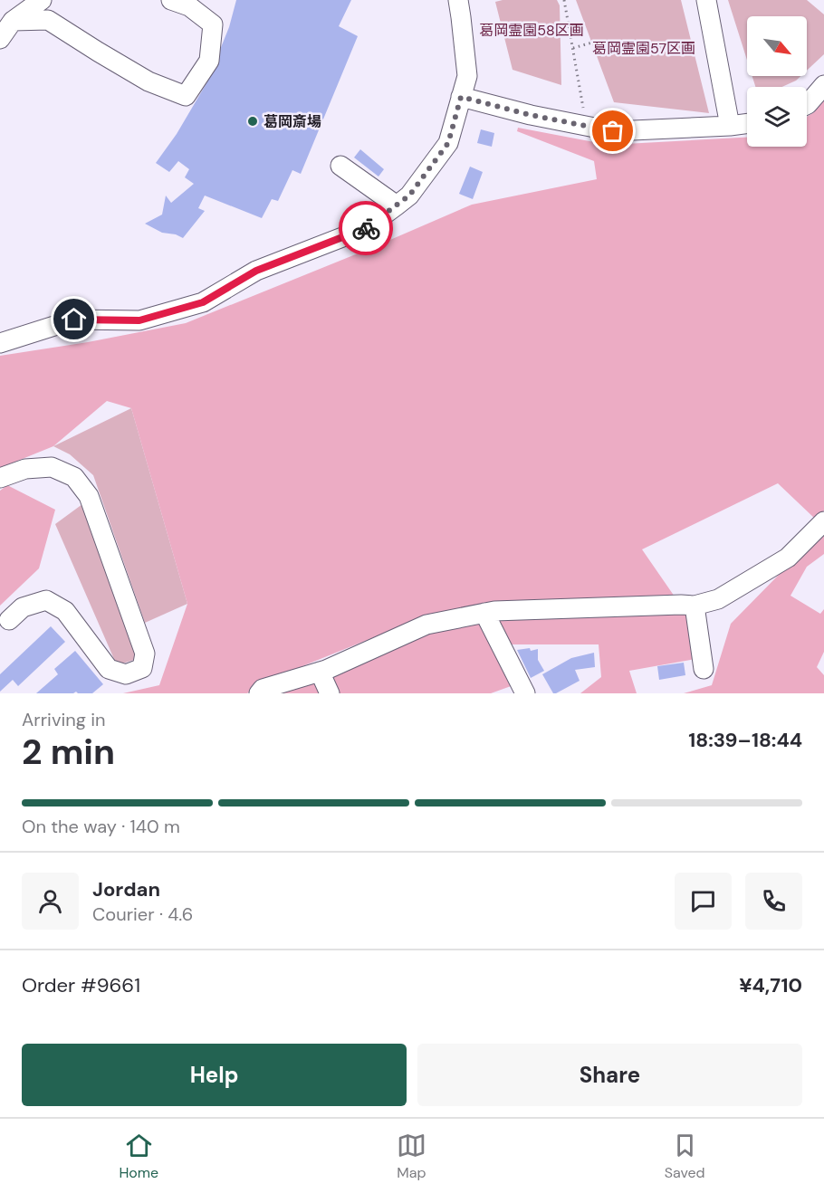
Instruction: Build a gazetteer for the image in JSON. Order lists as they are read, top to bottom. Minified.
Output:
{"parks":["葛岡霊園58区画","葛岡霊園57区画"],"places":["葛岡斎場"],"north":"bottom right","page":{"heading":["2 min","Arriving in","18:39–18:44"],"panel":["Jordan","Courier · 4.6","Order #9661","¥4,710"],"bar":"On the way · 140 m","buttons":["Help","Share"],"tabs":["Home","Map","Saved"]}}
